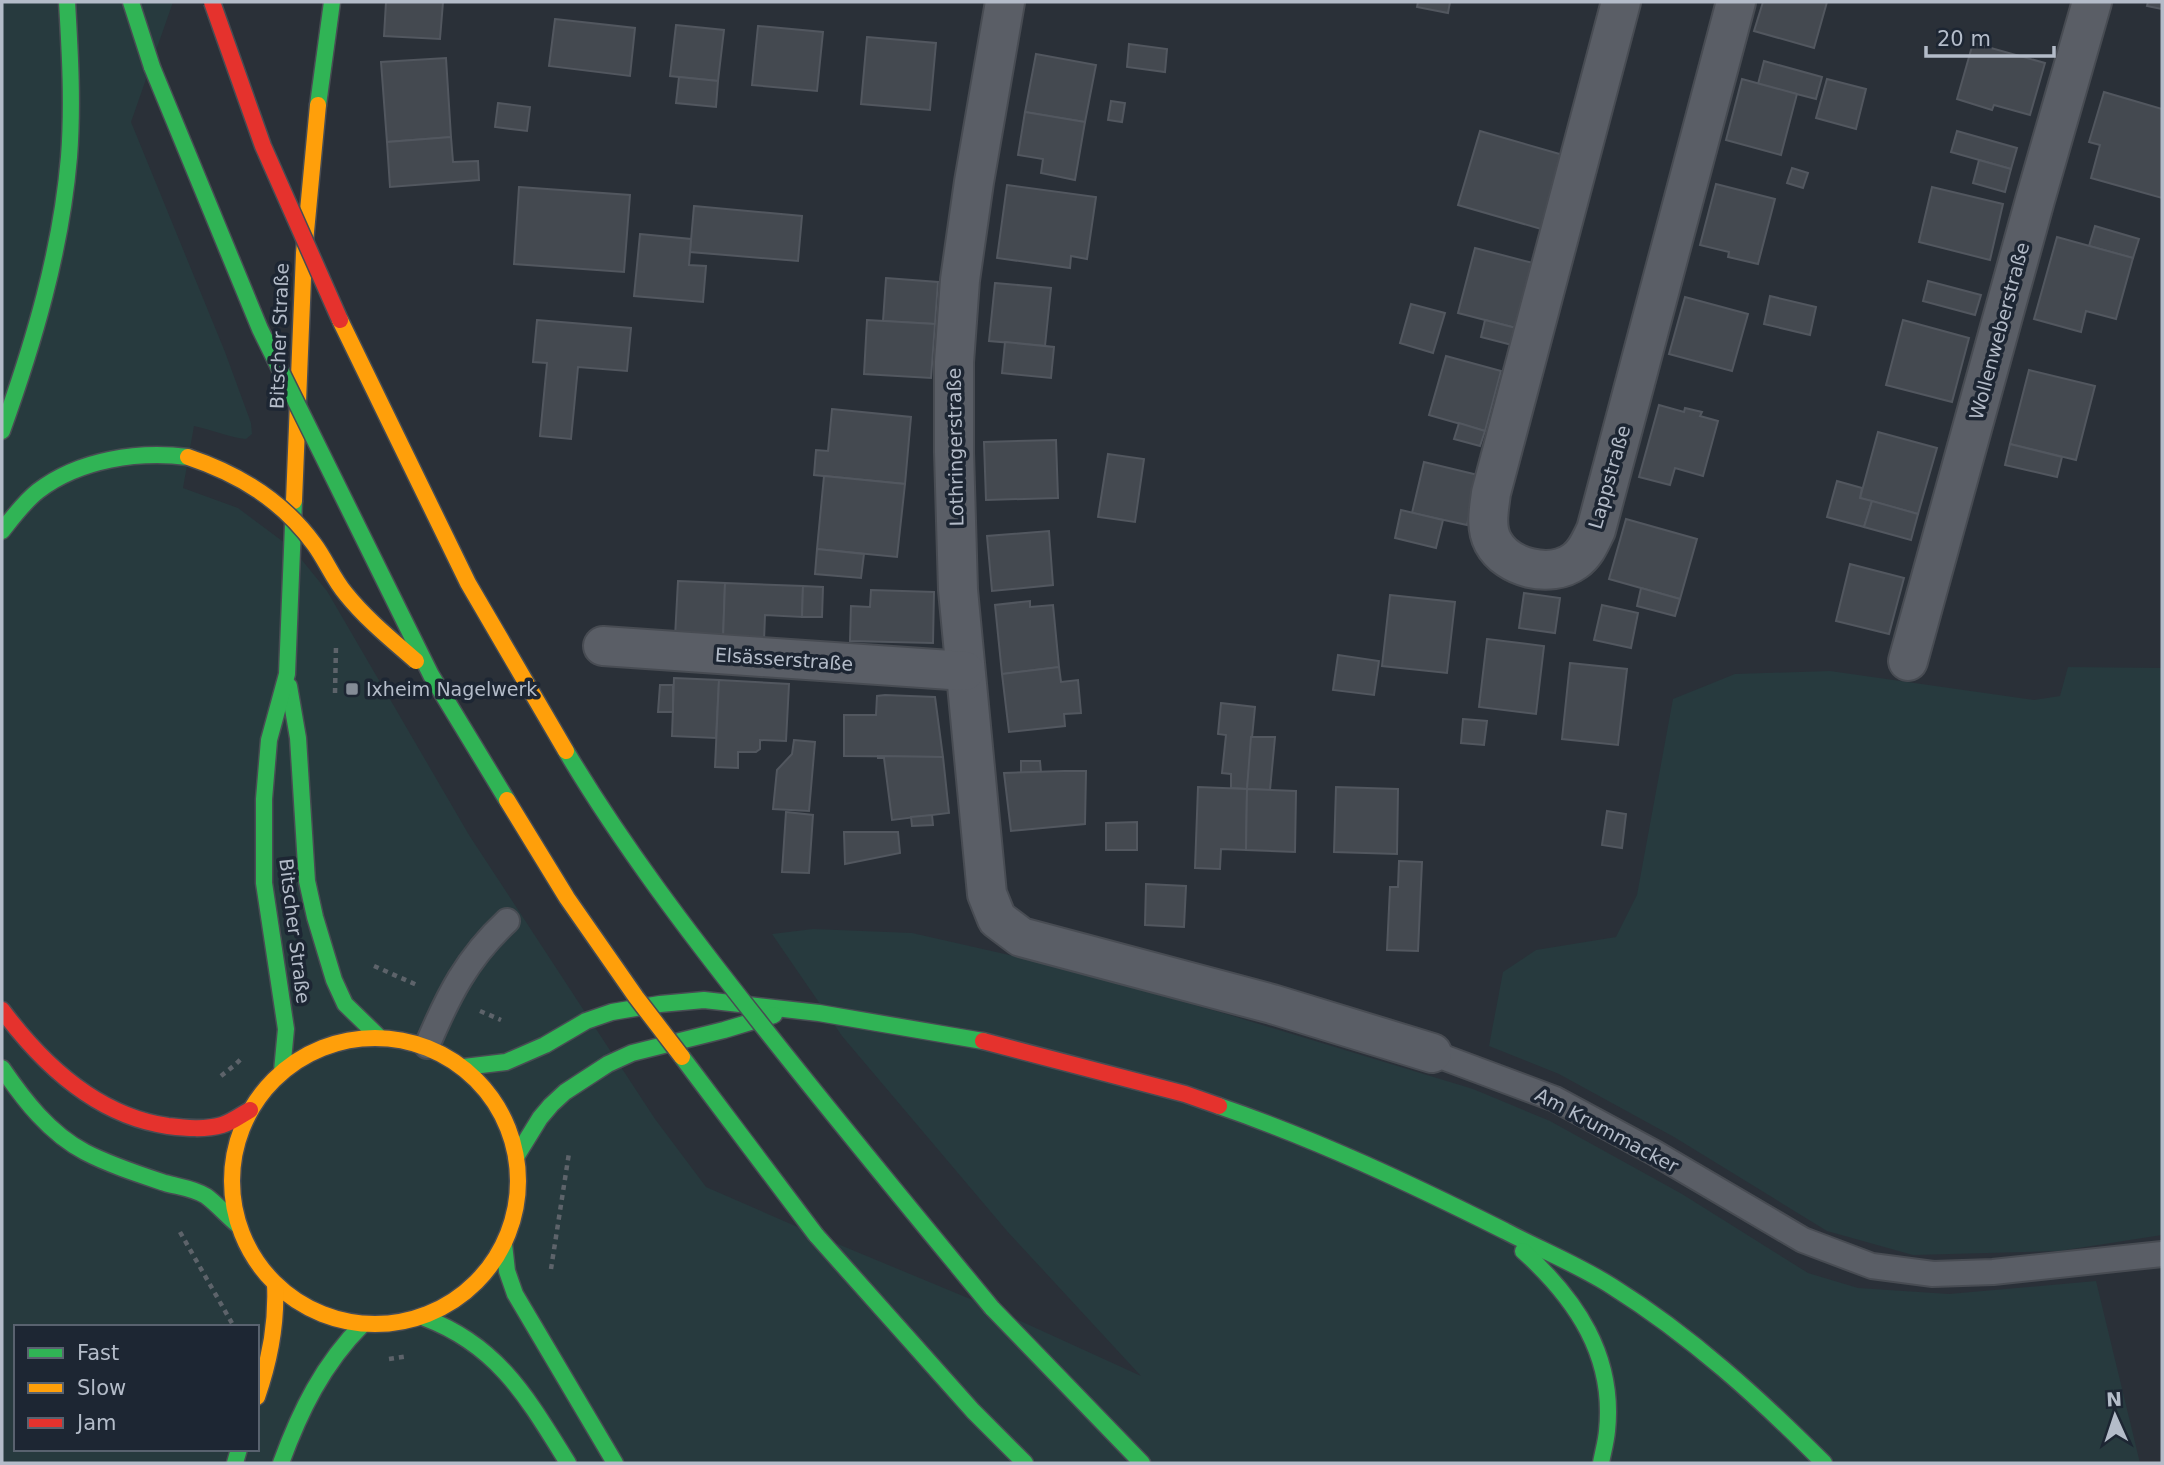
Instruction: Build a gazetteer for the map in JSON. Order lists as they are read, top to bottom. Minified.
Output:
{"streets":{"main road":["Bitscher Straße"],"street":["Wollenweberstraße","Lothringerstraße","Lappstraße","Elsässerstraße","Am Krummacker"]},"crossings":[["Lothringerstraße","Elsässerstraße"],["Lothringerstraße","Am Krummacker"]],"places":{"transit":["Ixheim Nagelwerk"]},"legend":["Fast","Slow","Jam"],"scale_bar":"20 m","north":"top"}
